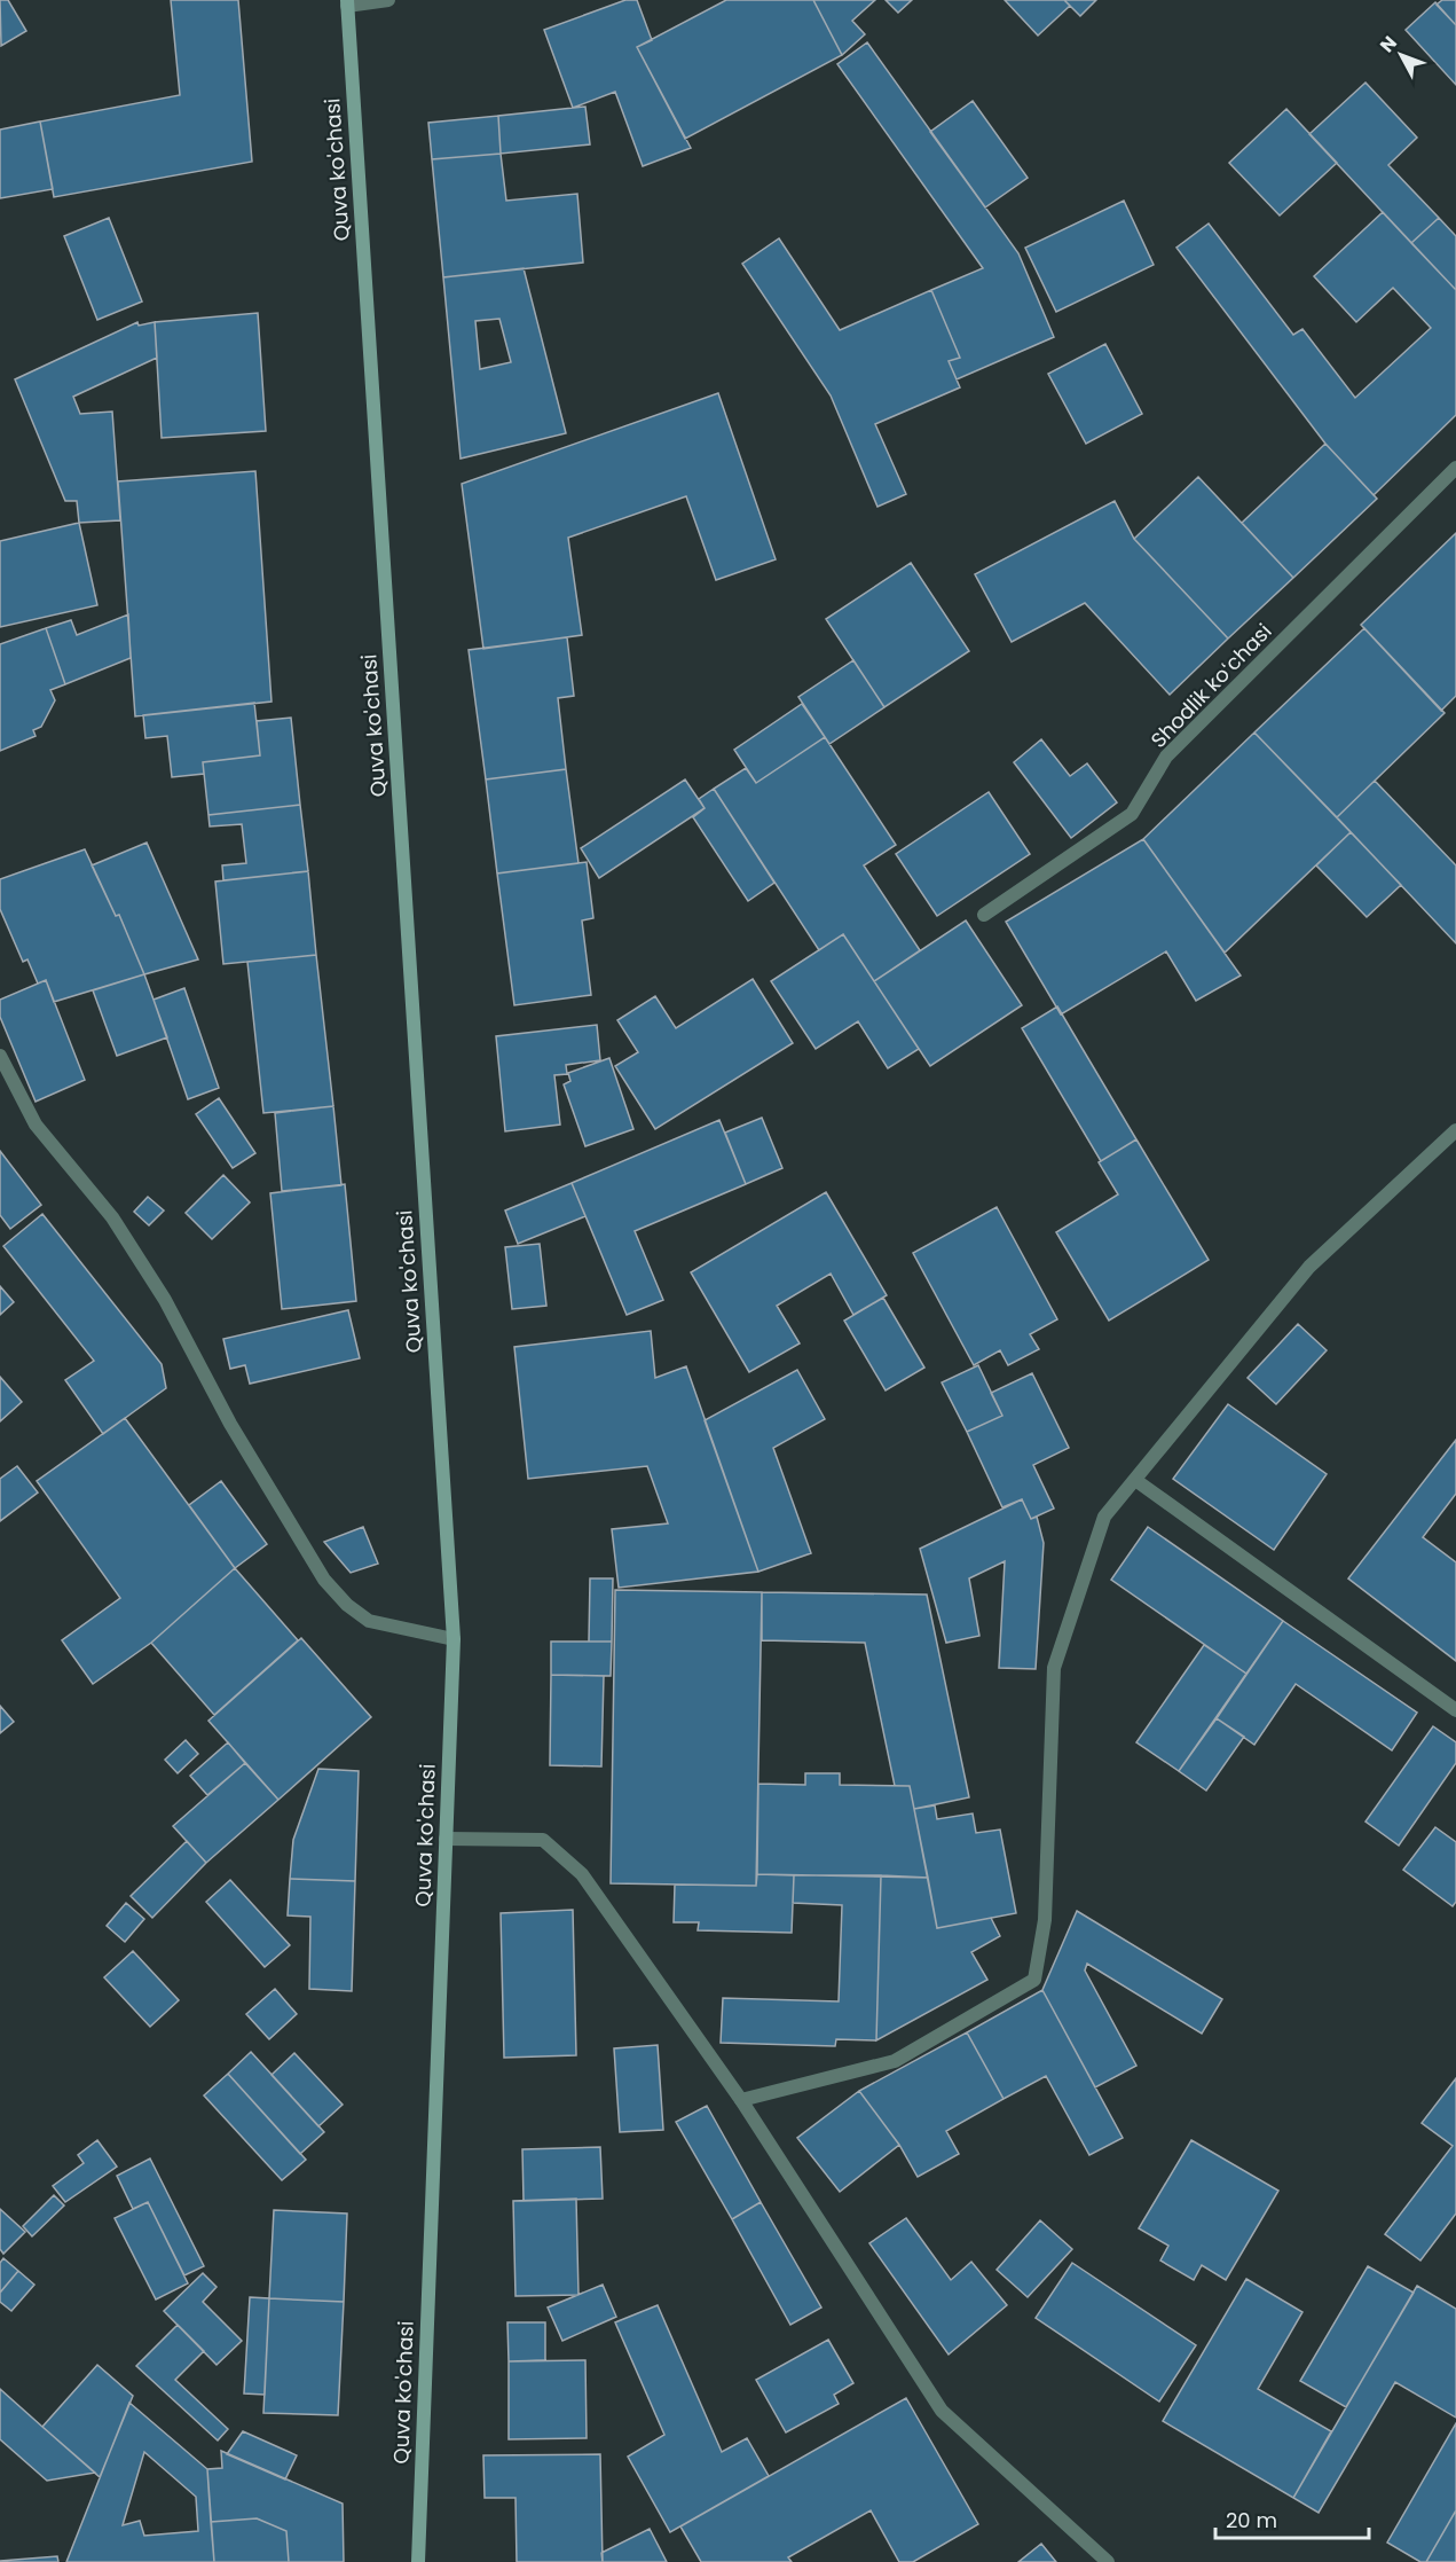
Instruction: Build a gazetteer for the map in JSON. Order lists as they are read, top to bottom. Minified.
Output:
{"streets":{"main road":["Quva ko'chasi"],"street":["Shodlik koʻchasi"]},"scale_bar":"20 m","north":"top left"}
